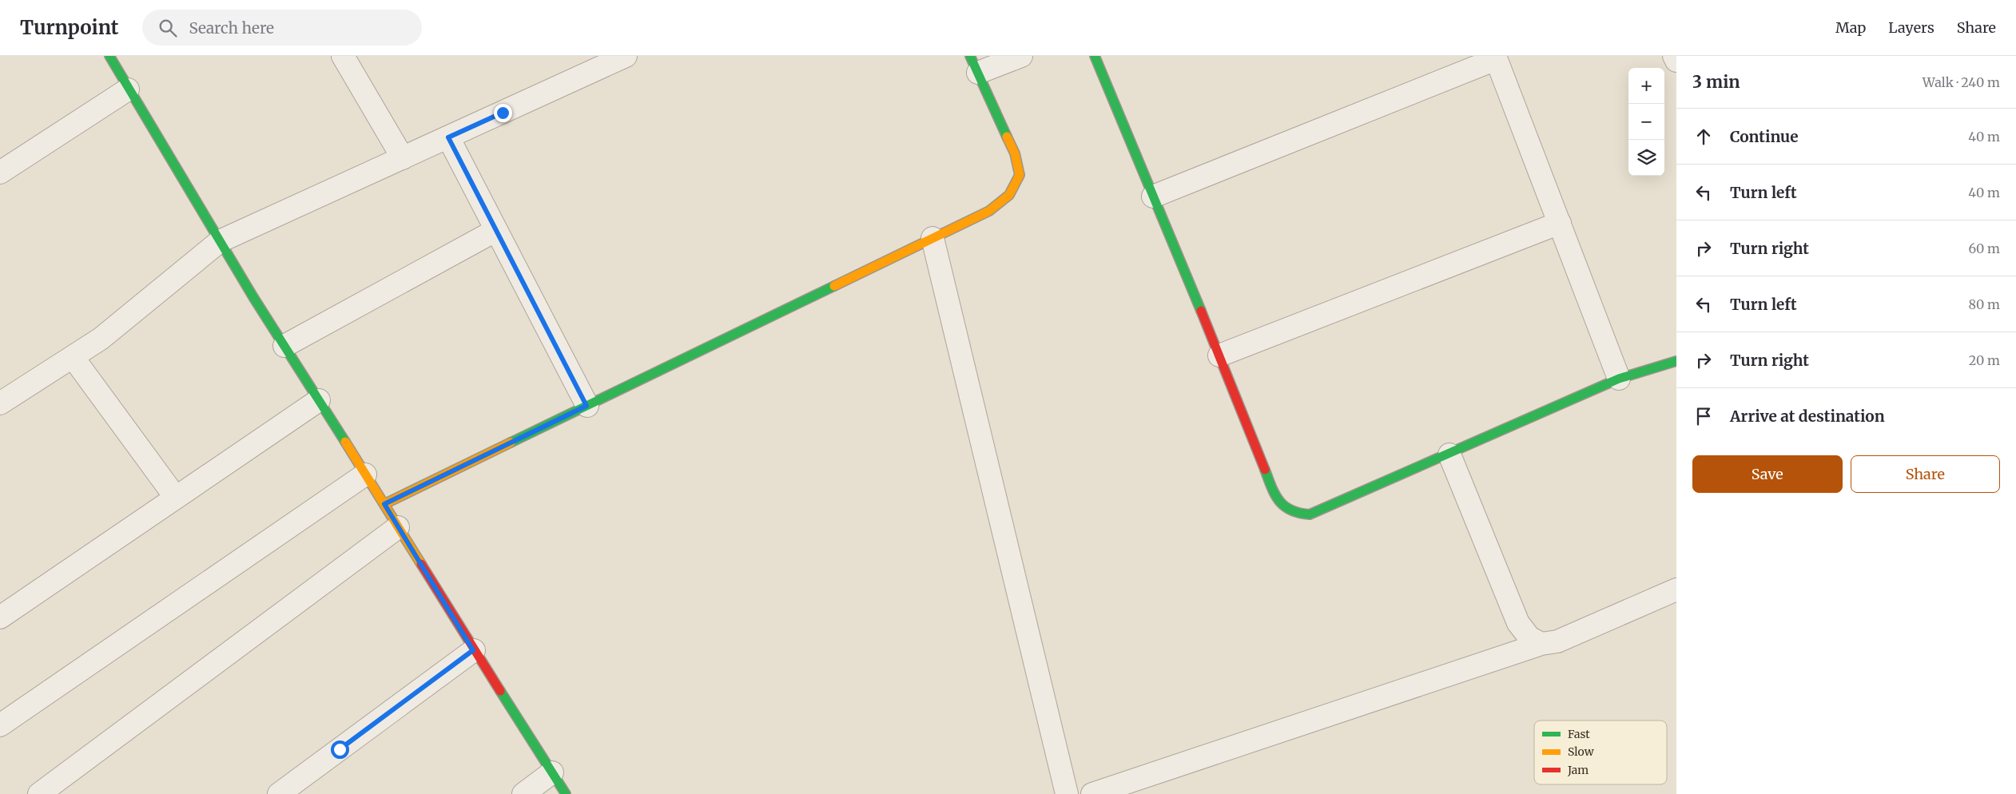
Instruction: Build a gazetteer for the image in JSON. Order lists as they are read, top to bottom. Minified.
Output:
{"legend":["Fast","Slow","Jam"],"page":{"header":"Turnpoint","search":"Search here","nav":["Map","Layers","Share"],"heading":["3 min","Walk · 240 m"],"map_buttons":["+","−"],"list":[["Continue","40 m"],["Turn left","40 m"],["Turn right","60 m"],["Turn left","80 m"],["Turn right","20 m"],"Arrive at destination"],"buttons":["Save","Share"]}}
